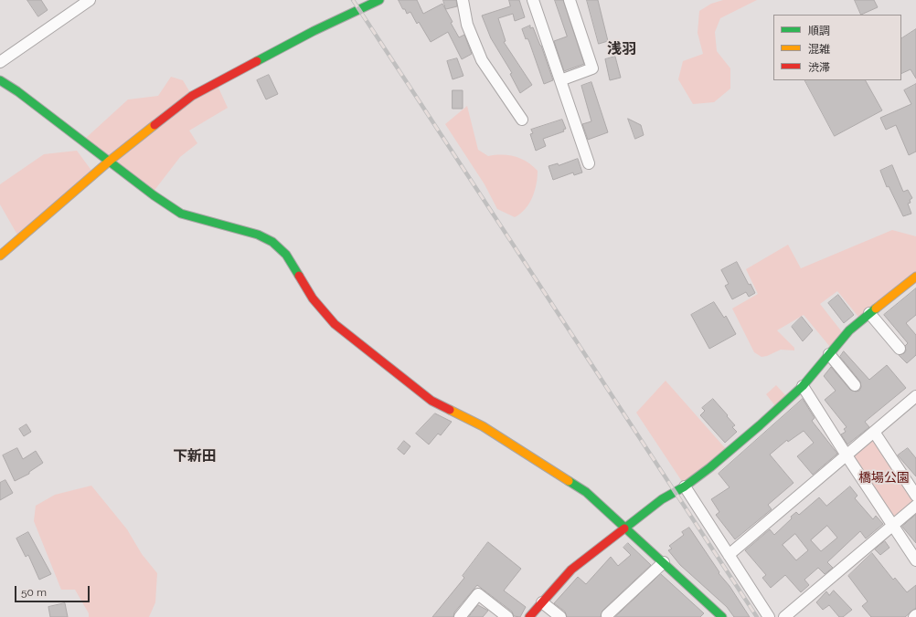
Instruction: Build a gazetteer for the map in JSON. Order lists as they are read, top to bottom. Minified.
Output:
{"districts":["浅羽","下新田"],"parks":["橋場公園"],"legend":["順調","混雑","渋滞"],"scale_bar":"50 m"}
